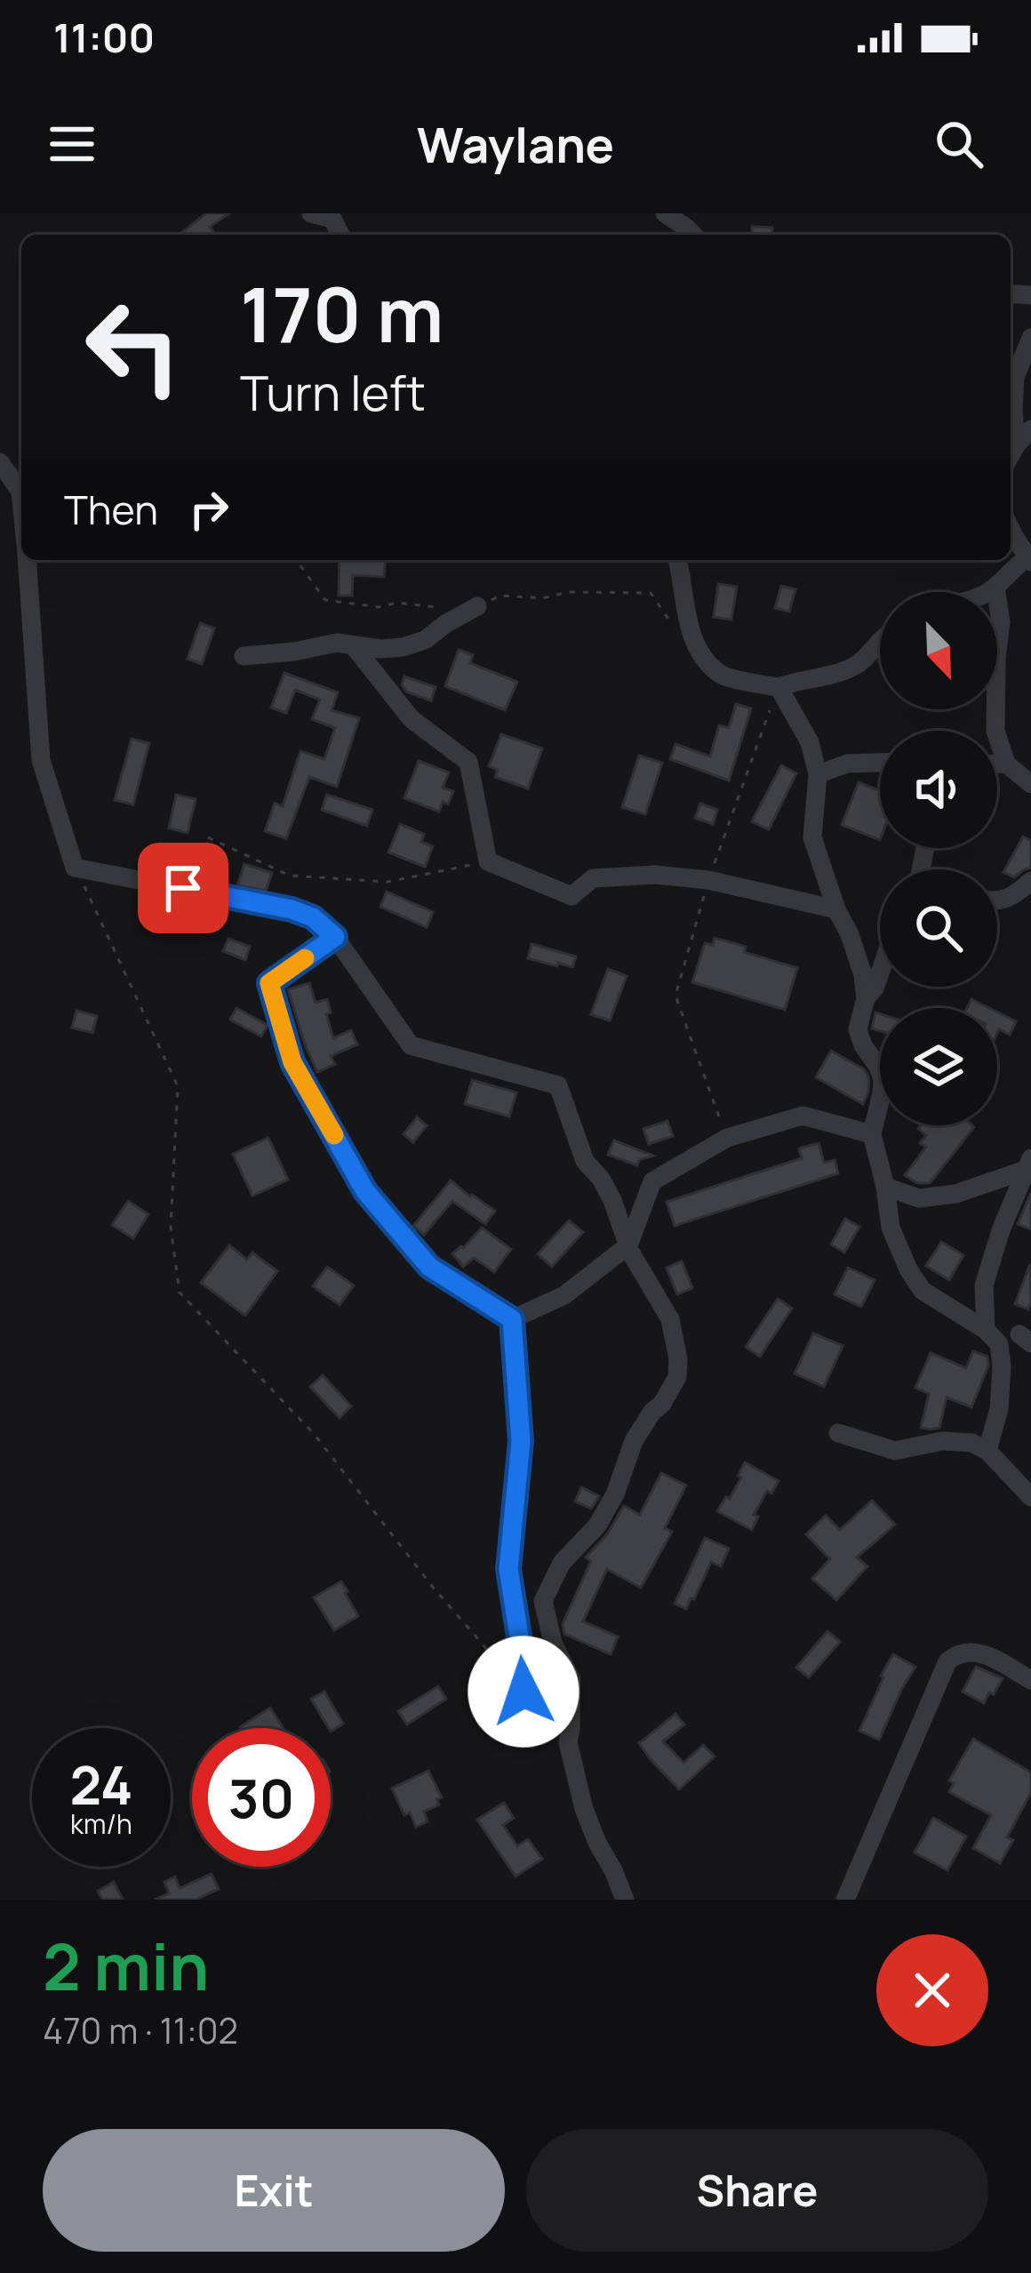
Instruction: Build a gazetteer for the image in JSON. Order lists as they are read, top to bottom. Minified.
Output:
{"north":"bottom right","page":{"status":"11:00","header":"Waylane","turn":["170 m","Turn left"],"then":"Then","speed":"24 km/h","limit":"30","heading":["2 min","470 m · 11:02"],"buttons":["Exit","Share"]}}
